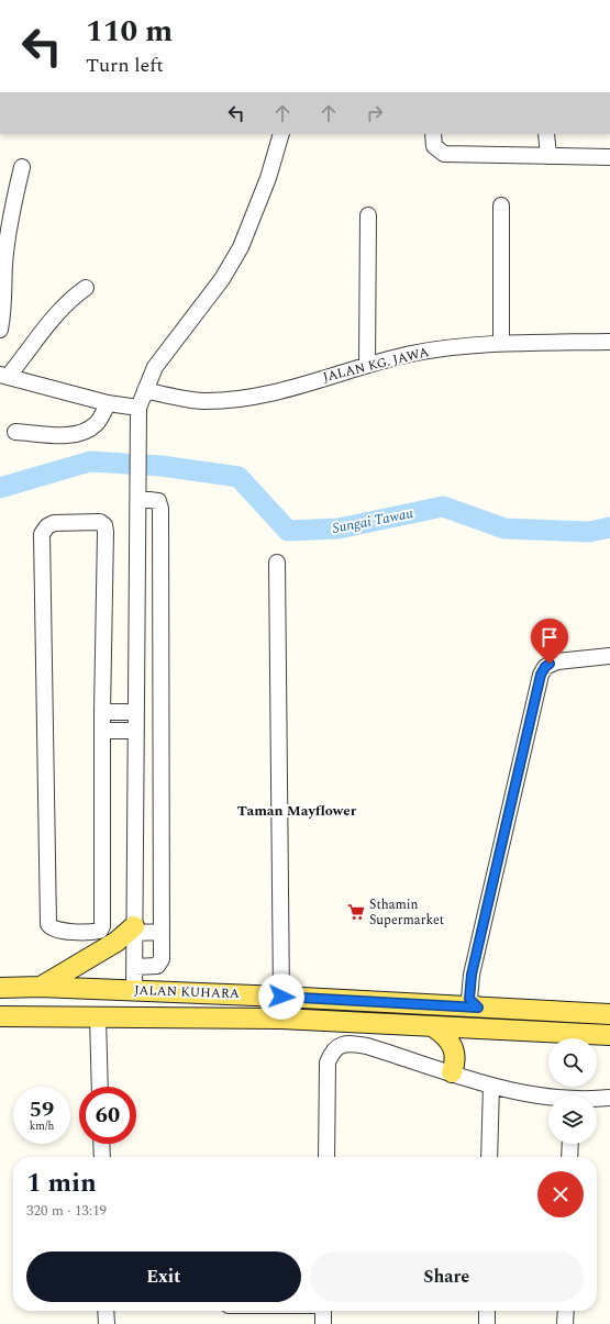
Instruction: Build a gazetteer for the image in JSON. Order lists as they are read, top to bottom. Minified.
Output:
{"streets":{"main road":["JALAN KUHARA"],"street":["JALAN KG. JAWA"]},"districts":["Taman Mayflower"],"water":["Sungai Tawau"],"places":{"supermarket":["Sthamin Supermarket"]},"page":{"turn":["110 m","Turn left"],"speed":"59 km/h","limit":"60","heading":["1 min","320 m · 13:19"],"buttons":["Exit","Share"]}}
